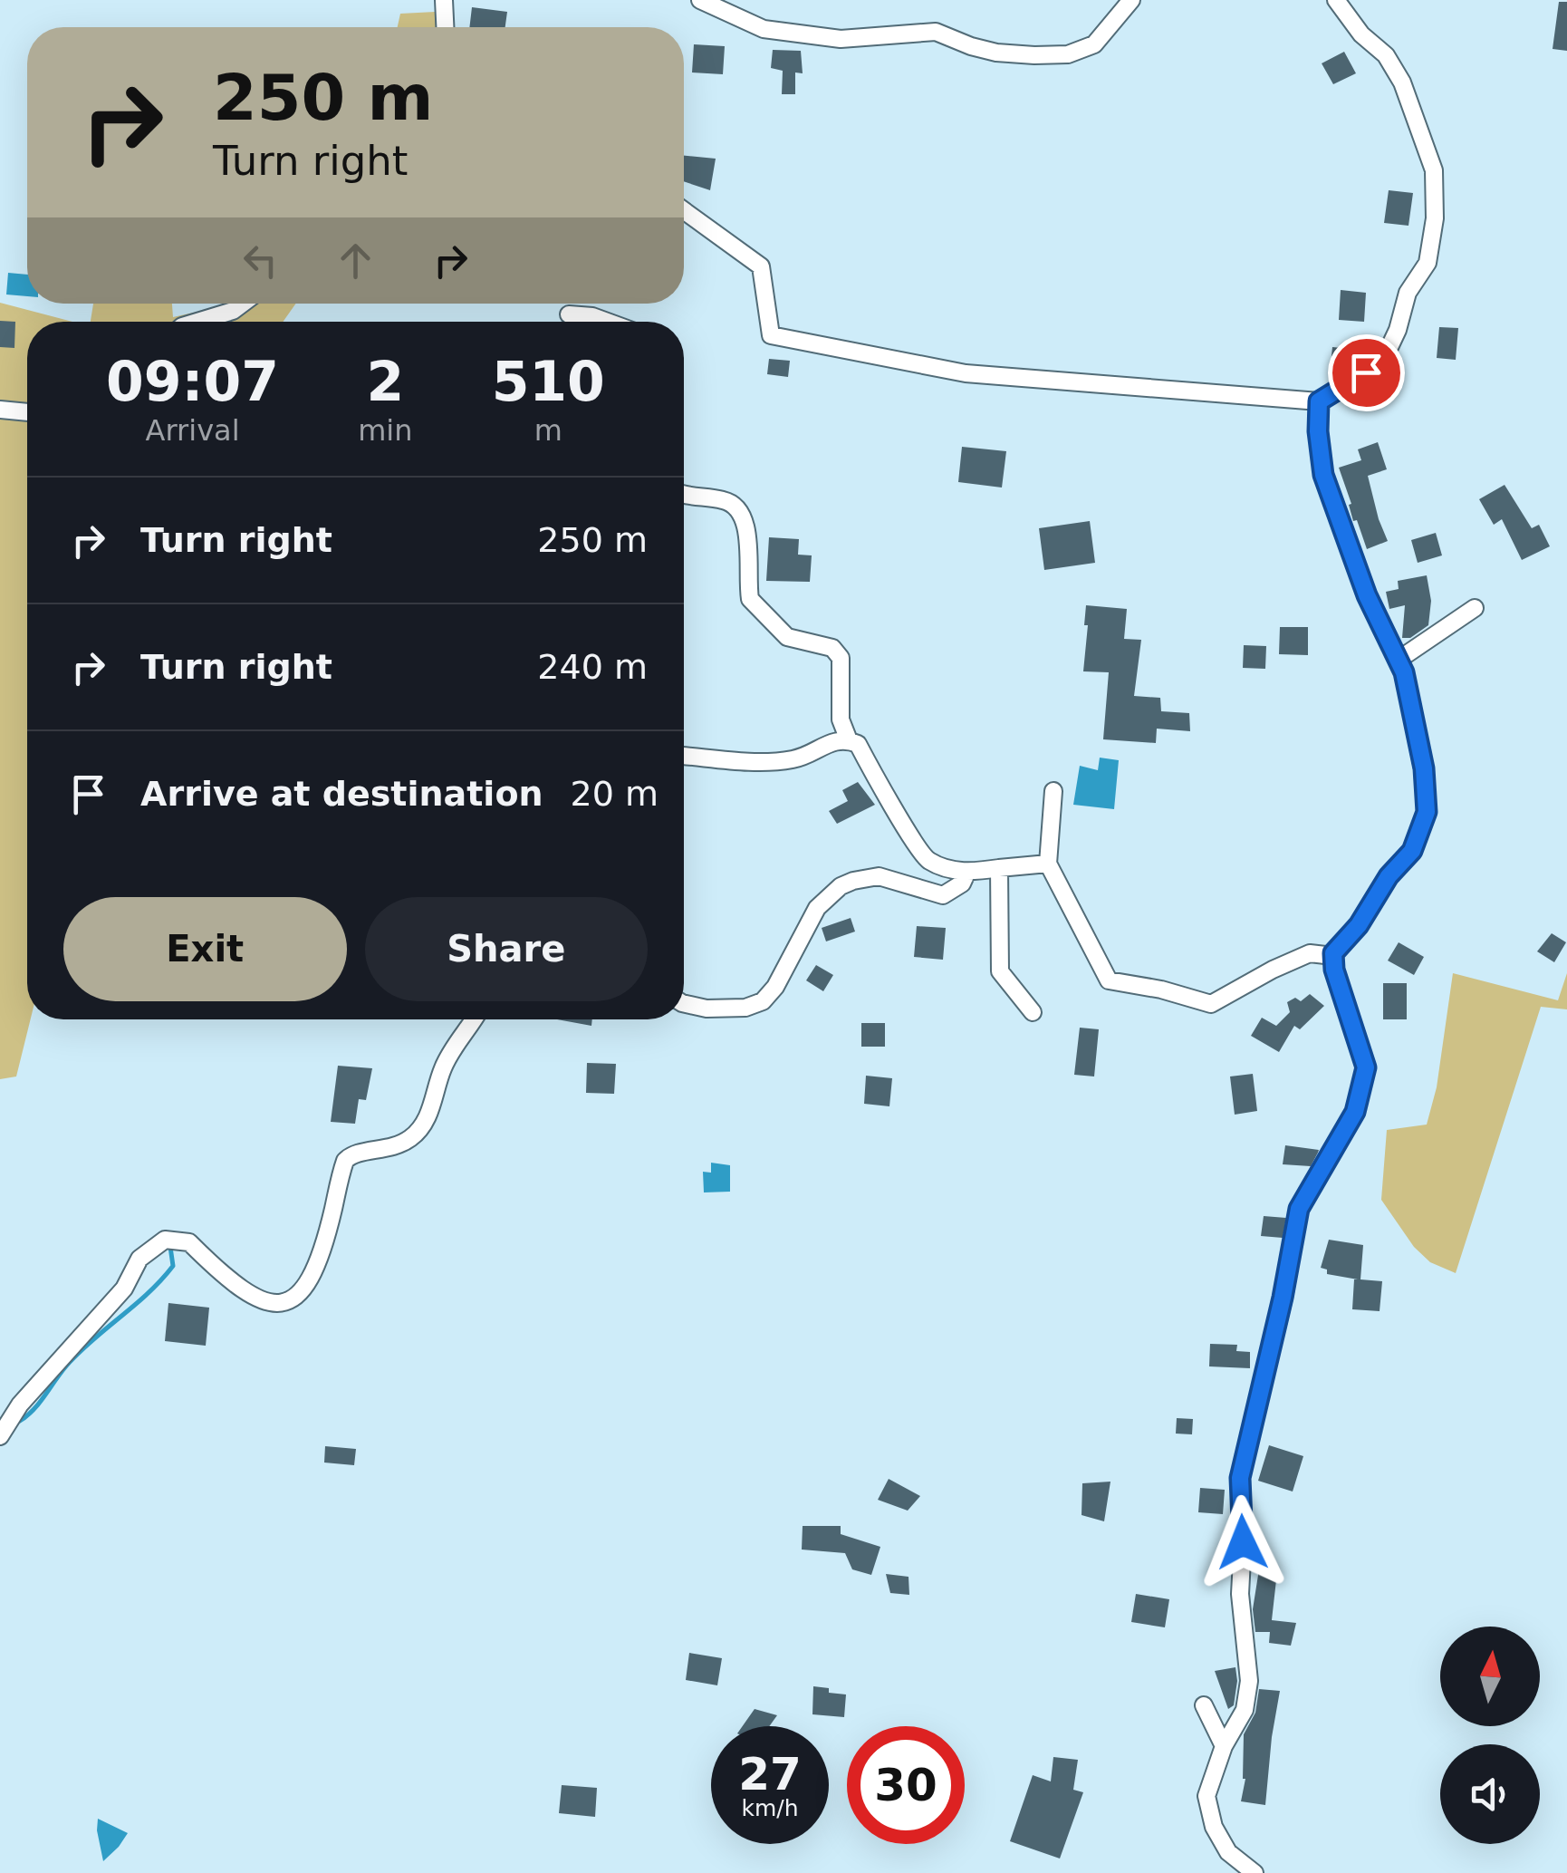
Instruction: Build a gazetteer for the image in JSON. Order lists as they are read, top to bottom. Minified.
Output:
{"north":"top","page":{"turn":["250 m","Turn right"],"eta":["09:07","Arrival","2","min","510","m"],"list":[{"name":"Turn right","value":"250 m"},{"name":"Turn right","value":"240 m"},{"name":"Arrive at destination","value":"20 m"}],"buttons":["Exit","Share"],"speed":"27 km/h","limit":"30"}}
